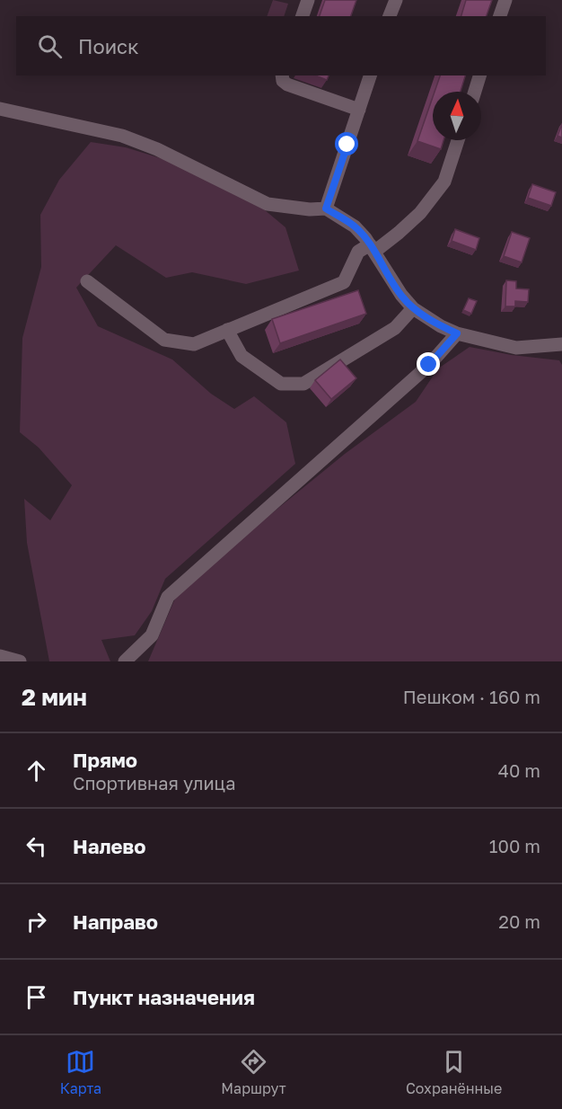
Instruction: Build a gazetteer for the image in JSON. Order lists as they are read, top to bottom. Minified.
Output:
{"north":"top","page":{"search":"Поиск","heading":["2 мин","Пешком · 160 m"],"list":[["Прямо","Спортивная улица","40 m"],["Налево","100 m"],["Направо","20 m"],"Пункт назначения"],"nav":["Карта","Маршрут","Сохранённые"]}}
